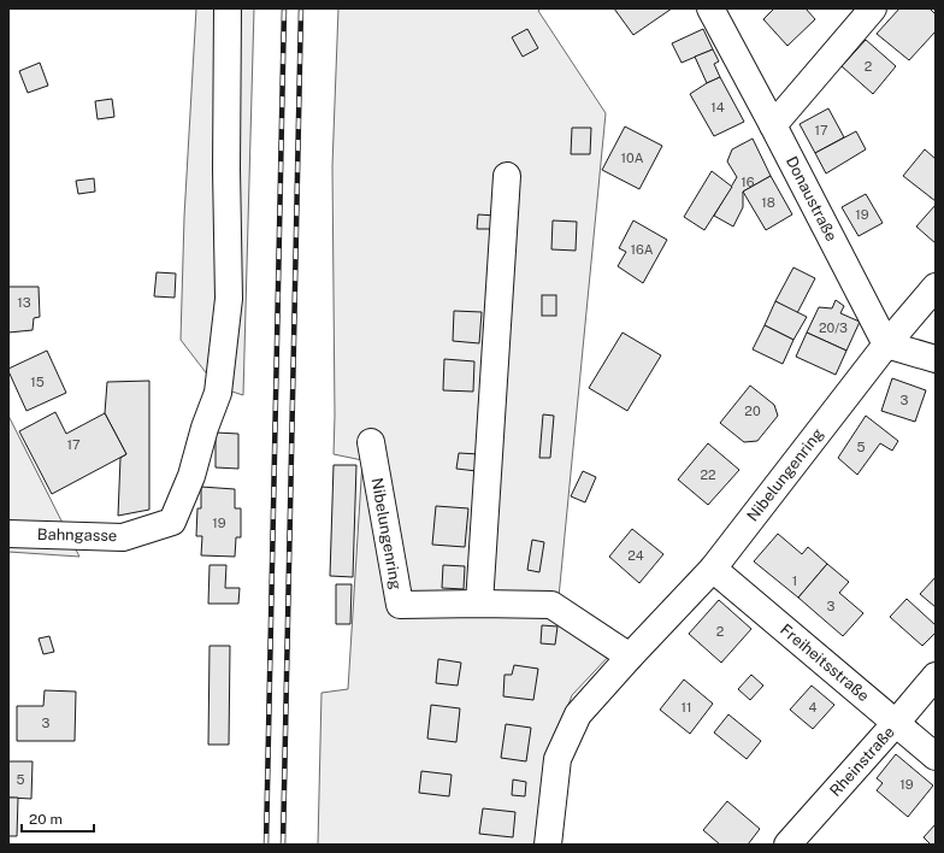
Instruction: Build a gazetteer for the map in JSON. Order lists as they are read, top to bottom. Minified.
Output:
{"streets":{"street":["Donaustraße","Nibelungenring","Bahngasse","Freiheitsstraße","Rheinstraße"]},"crossings":[["Donaustraße","Nibelungenring"],["Nibelungenring","Freiheitsstraße"],["Freiheitsstraße","Rheinstraße"]],"house_numbers":["2","14","17","10A","16","18","19","16A","13","20/3","15","3","20","17","5","22","19","24","1","3","2","11","4","3","5","19"],"scale_bar":"20 m"}
